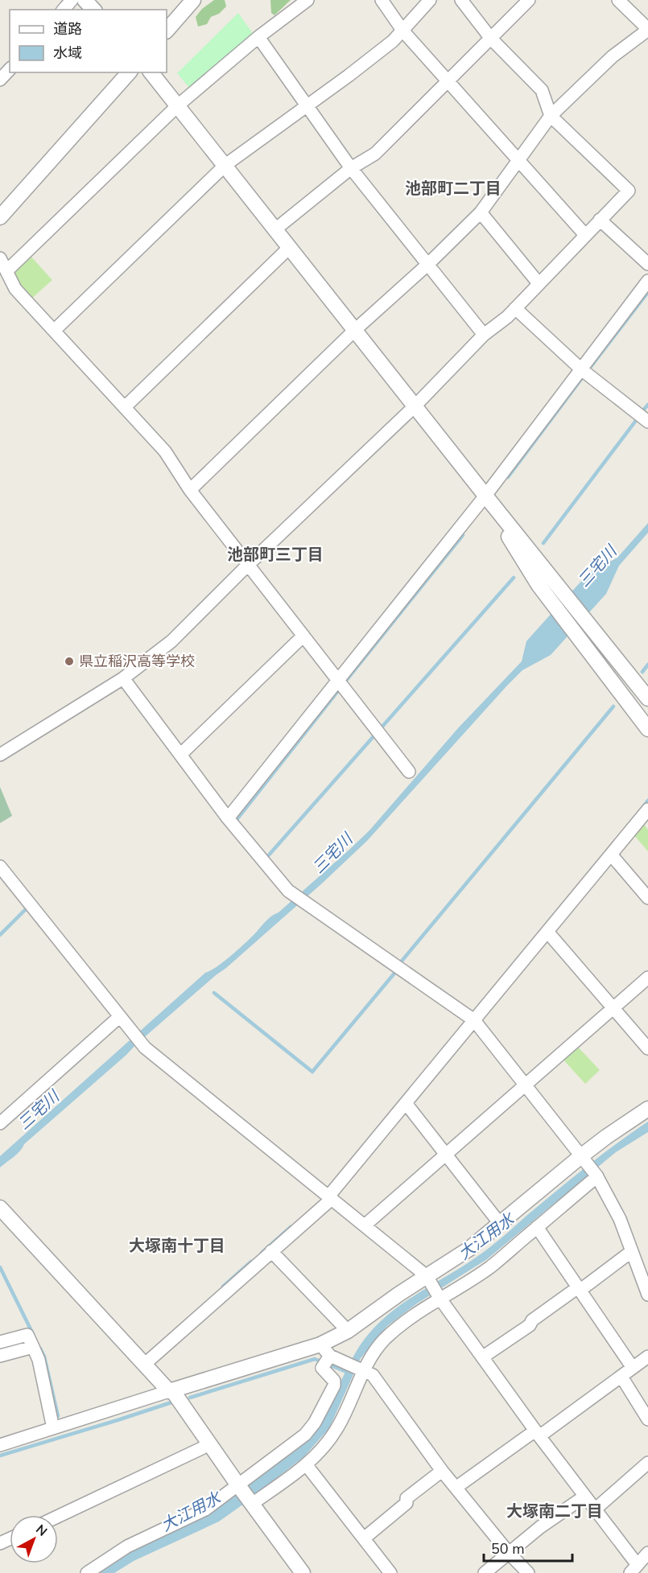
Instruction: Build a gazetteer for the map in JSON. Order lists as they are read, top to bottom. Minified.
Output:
{"districts":["池部町二丁目","池部町三丁目","大塚南十丁目","大塚南二丁目"],"water":["三宅川","大江用水"],"places":["県立稲沢高等学校"],"legend":["道路","水域"],"scale_bar":"50 m","north":"top right"}
